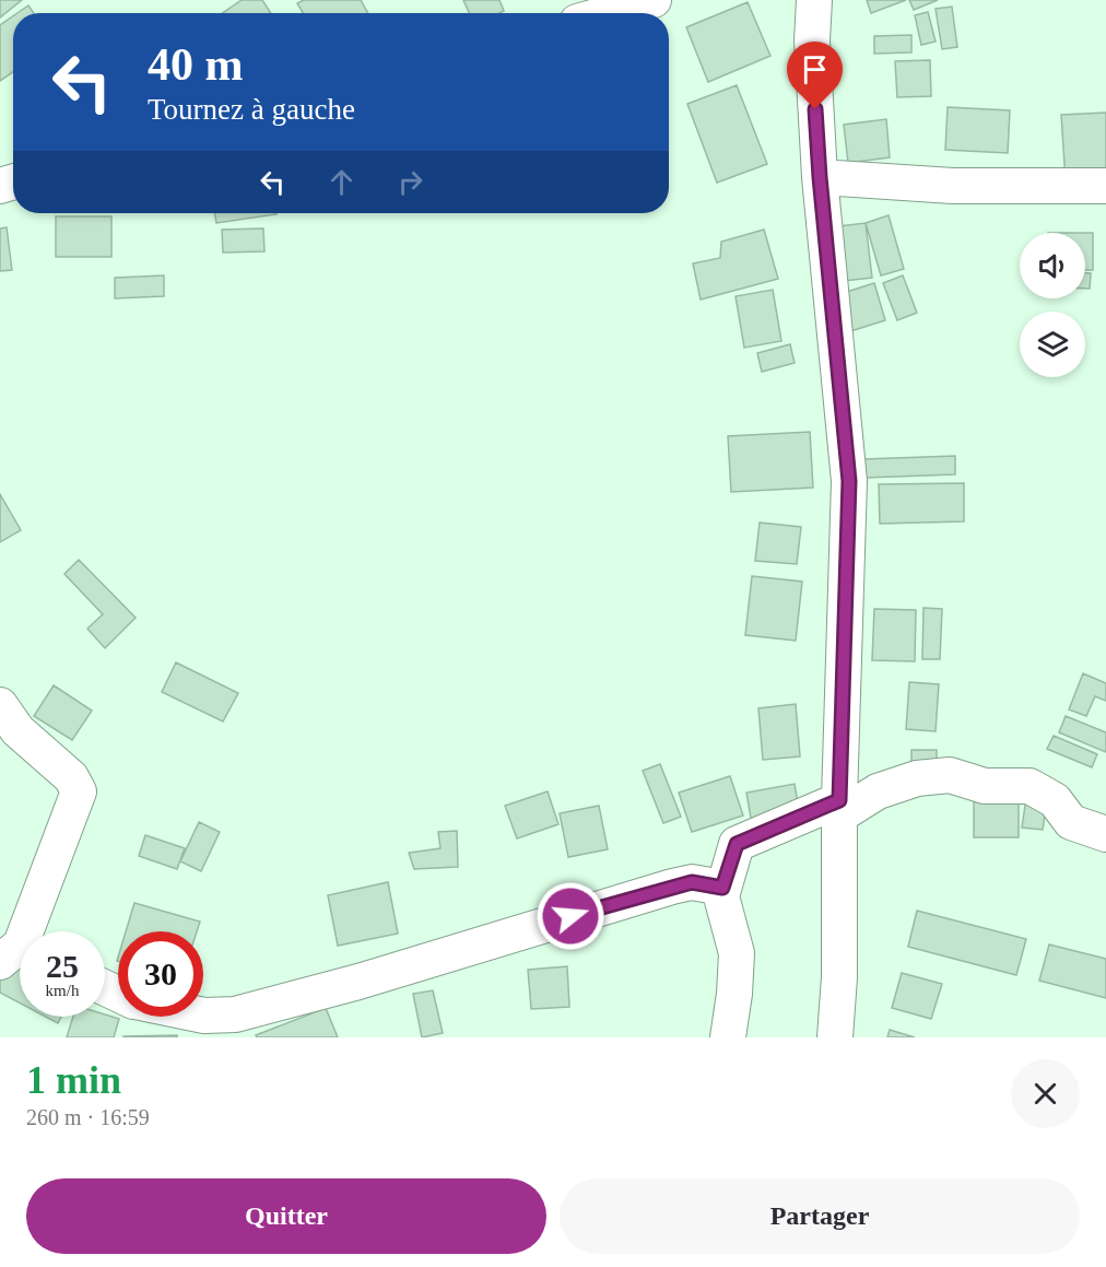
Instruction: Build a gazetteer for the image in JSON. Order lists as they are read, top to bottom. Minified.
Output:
{"page":{"turn":["40 m","Tournez à gauche"],"speed":"25 km/h","limit":"30","heading":["1 min","260 m · 16:59"],"buttons":["Quitter","Partager"]}}
